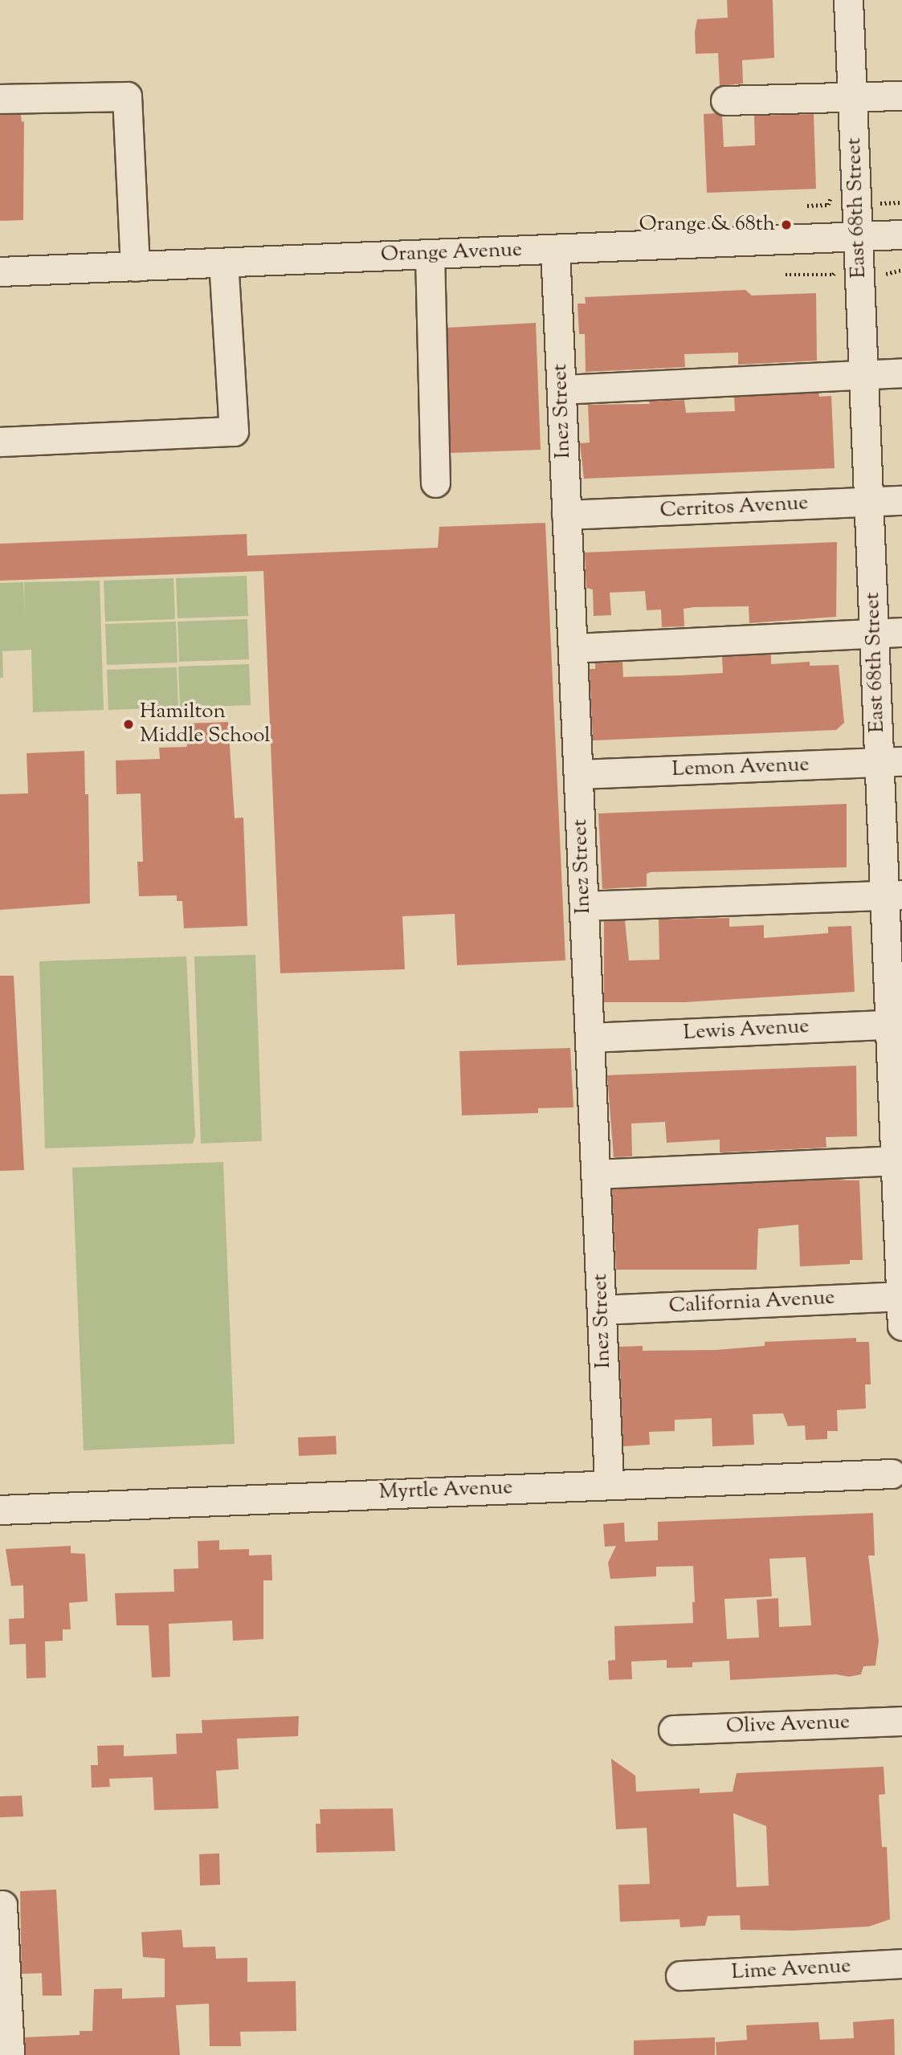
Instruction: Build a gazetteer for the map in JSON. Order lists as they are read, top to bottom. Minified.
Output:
{"streets":{"street":["East 68th Street","Orange Avenue","Inez Street","Cerritos Avenue","Lemon Avenue","Lewis Avenue","California Avenue","Myrtle Avenue","Olive Avenue","Lime Avenue"]},"crossings":[["East 68th Street","Orange Avenue"],["East 68th Street","Cerritos Avenue"],["East 68th Street","Lemon Avenue"],["East 68th Street","Lewis Avenue"],["East 68th Street","California Avenue"],["Orange Avenue","Inez Street"],["Inez Street","Cerritos Avenue"],["Inez Street","Lemon Avenue"],["Inez Street","Lewis Avenue"],["Inez Street","California Avenue"],["Inez Street","Myrtle Avenue"]],"places":["Orange & 68th","Hamilton Middle School"]}
